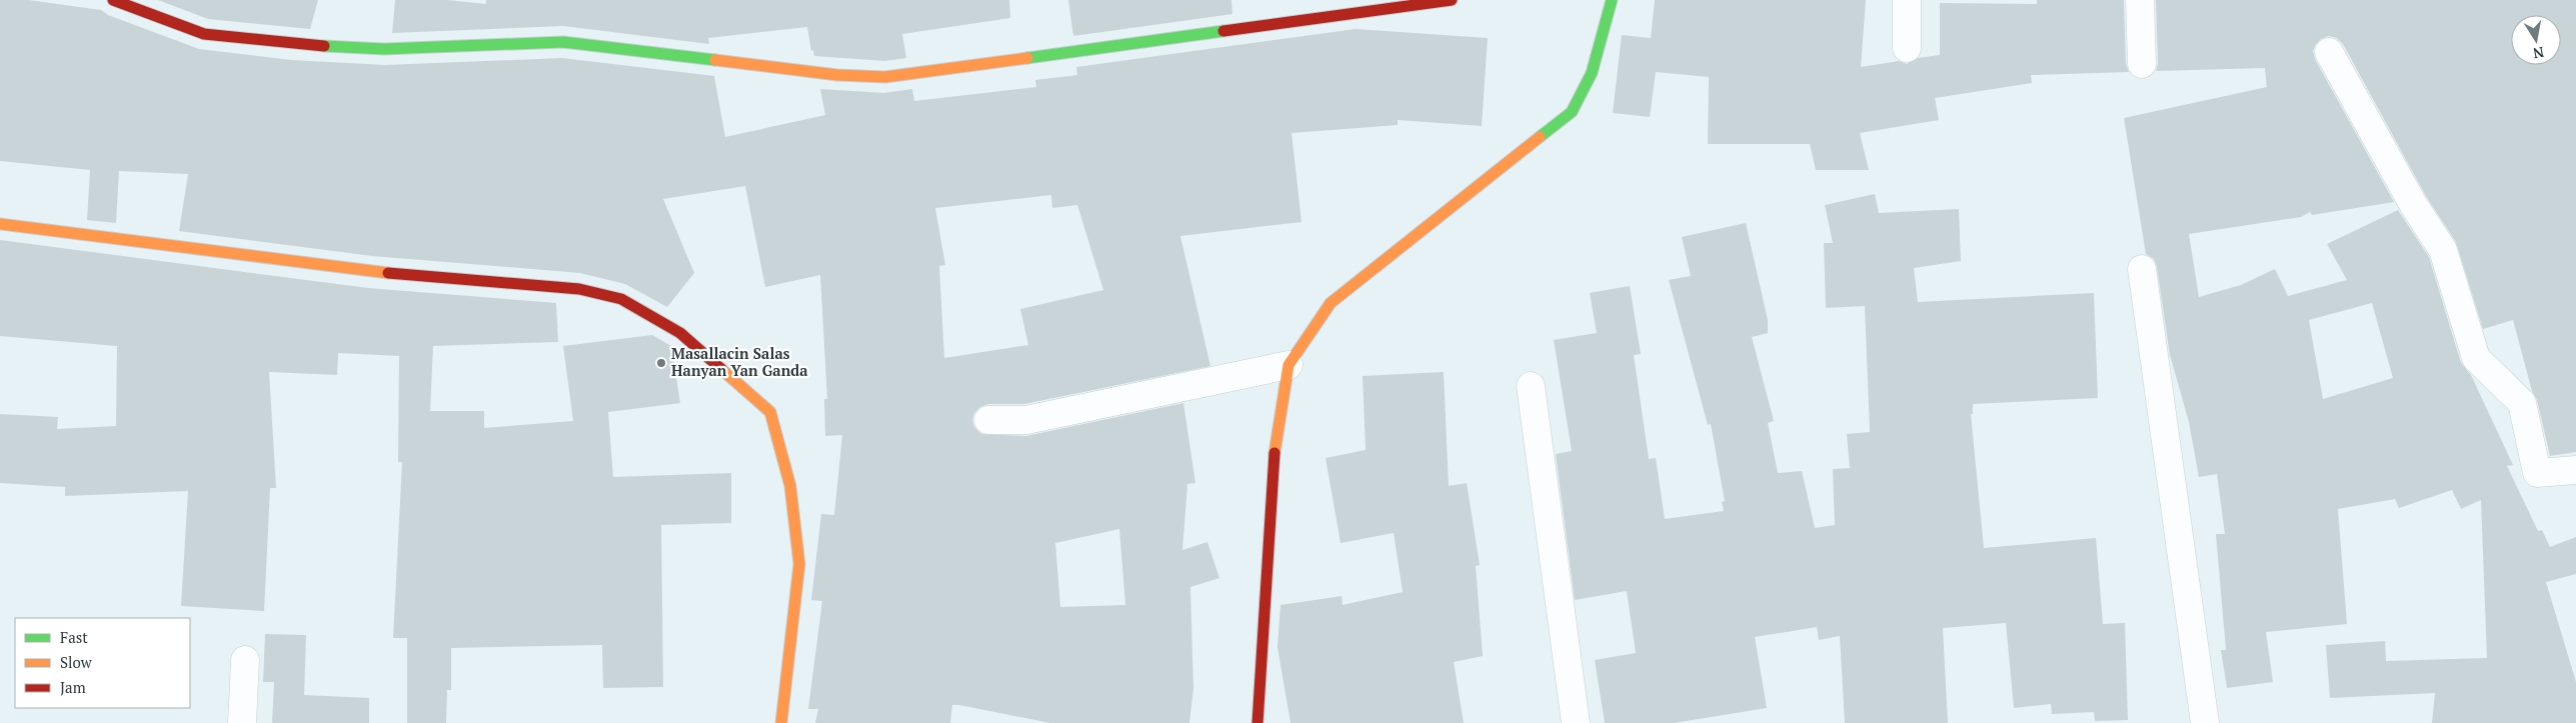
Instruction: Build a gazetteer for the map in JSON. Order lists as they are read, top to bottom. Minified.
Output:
{"places":["Masallacin Salas Hanyan Yan Ganda"],"legend":["Fast","Slow","Jam"],"north":"bottom"}
